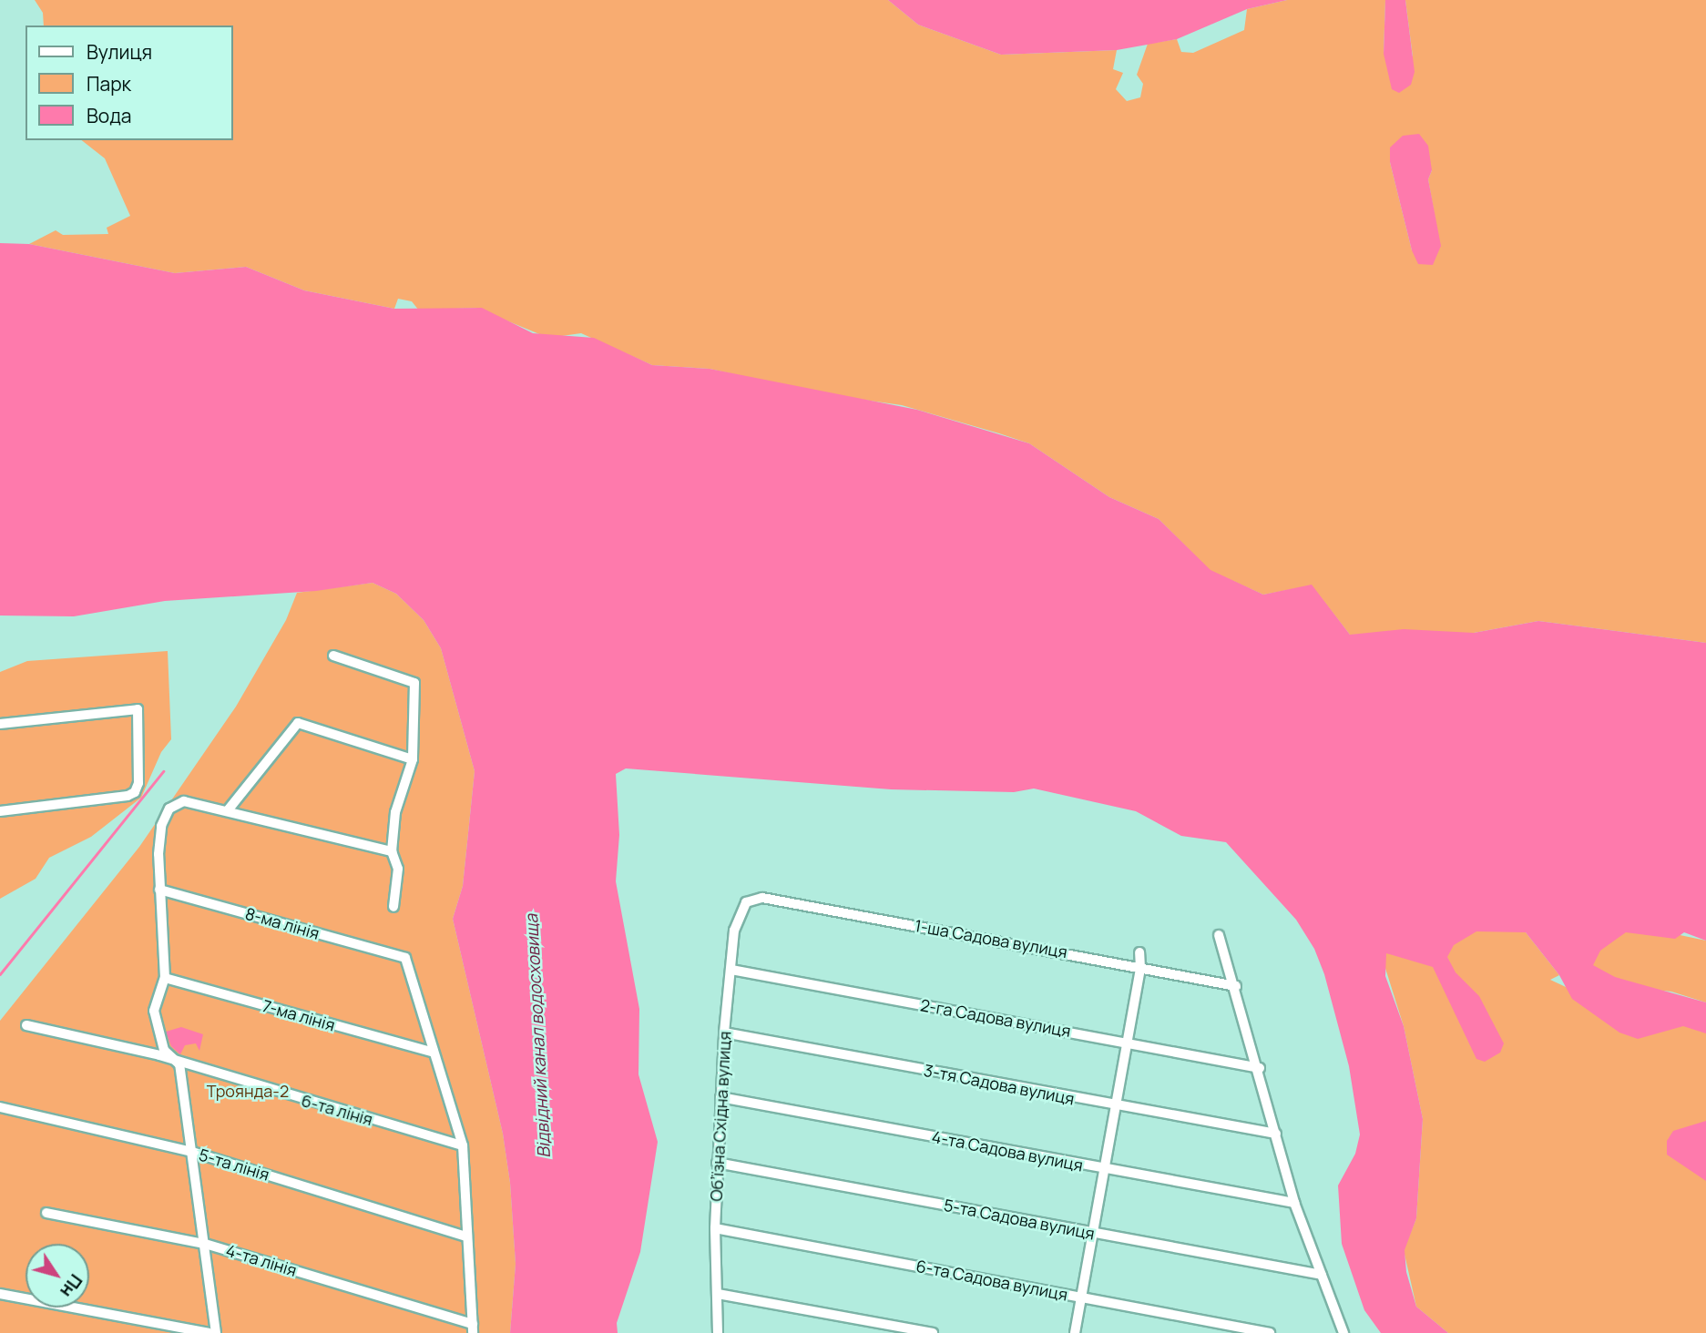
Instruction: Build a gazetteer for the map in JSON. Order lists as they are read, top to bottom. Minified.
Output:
{"streets":{"street":["8-ма лінія","1-ша Садова вулиця","7-ма лінія","2-га Садова вулиця","3-тя Садова вулиця","6-та лінія","Обʼїзна Східна вулиця","4-та Садова вулиця","5-та лінія","5-та Садова вулиця","4-та лінія","6-та Садова вулиця"]},"crossings":[["8-ма лінія","7-ма лінія"],["1-ша Садова вулиця","Обʼїзна Східна вулиця"],["2-га Садова вулиця","Обʼїзна Східна вулиця"],["3-тя Садова вулиця","Обʼїзна Східна вулиця"],["Обʼїзна Східна вулиця","4-та Садова вулиця"],["Обʼїзна Східна вулиця","5-та Садова вулиця"],["Обʼїзна Східна вулиця","6-та Садова вулиця"]],"water":["Відвідний канал водосховища"],"parks":["Троянда-2"],"legend":["Вулиця","Парк","Вода"],"north":"bottom right"}
